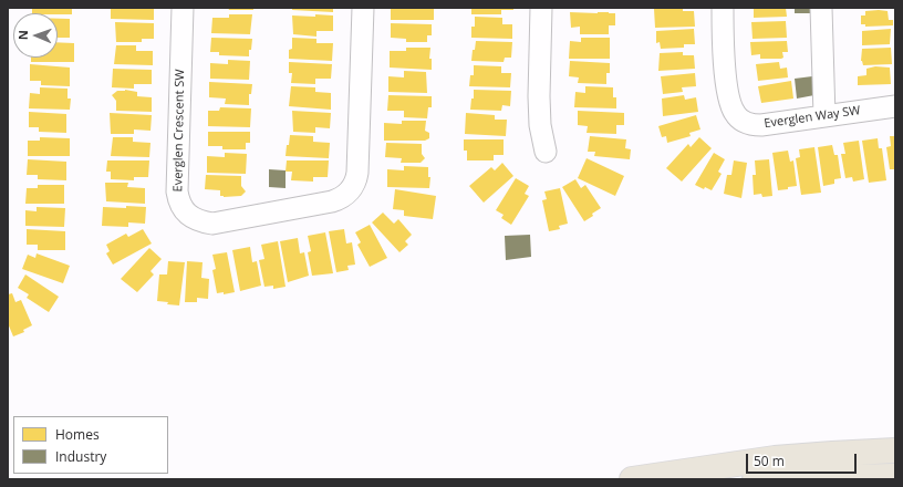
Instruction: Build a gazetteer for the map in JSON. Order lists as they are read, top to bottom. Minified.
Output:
{"streets":{"street":["Everglen Way SW","Everglen Crescent SW"]},"legend":["Homes","Industry"],"scale_bar":"50 m","north":"left"}
